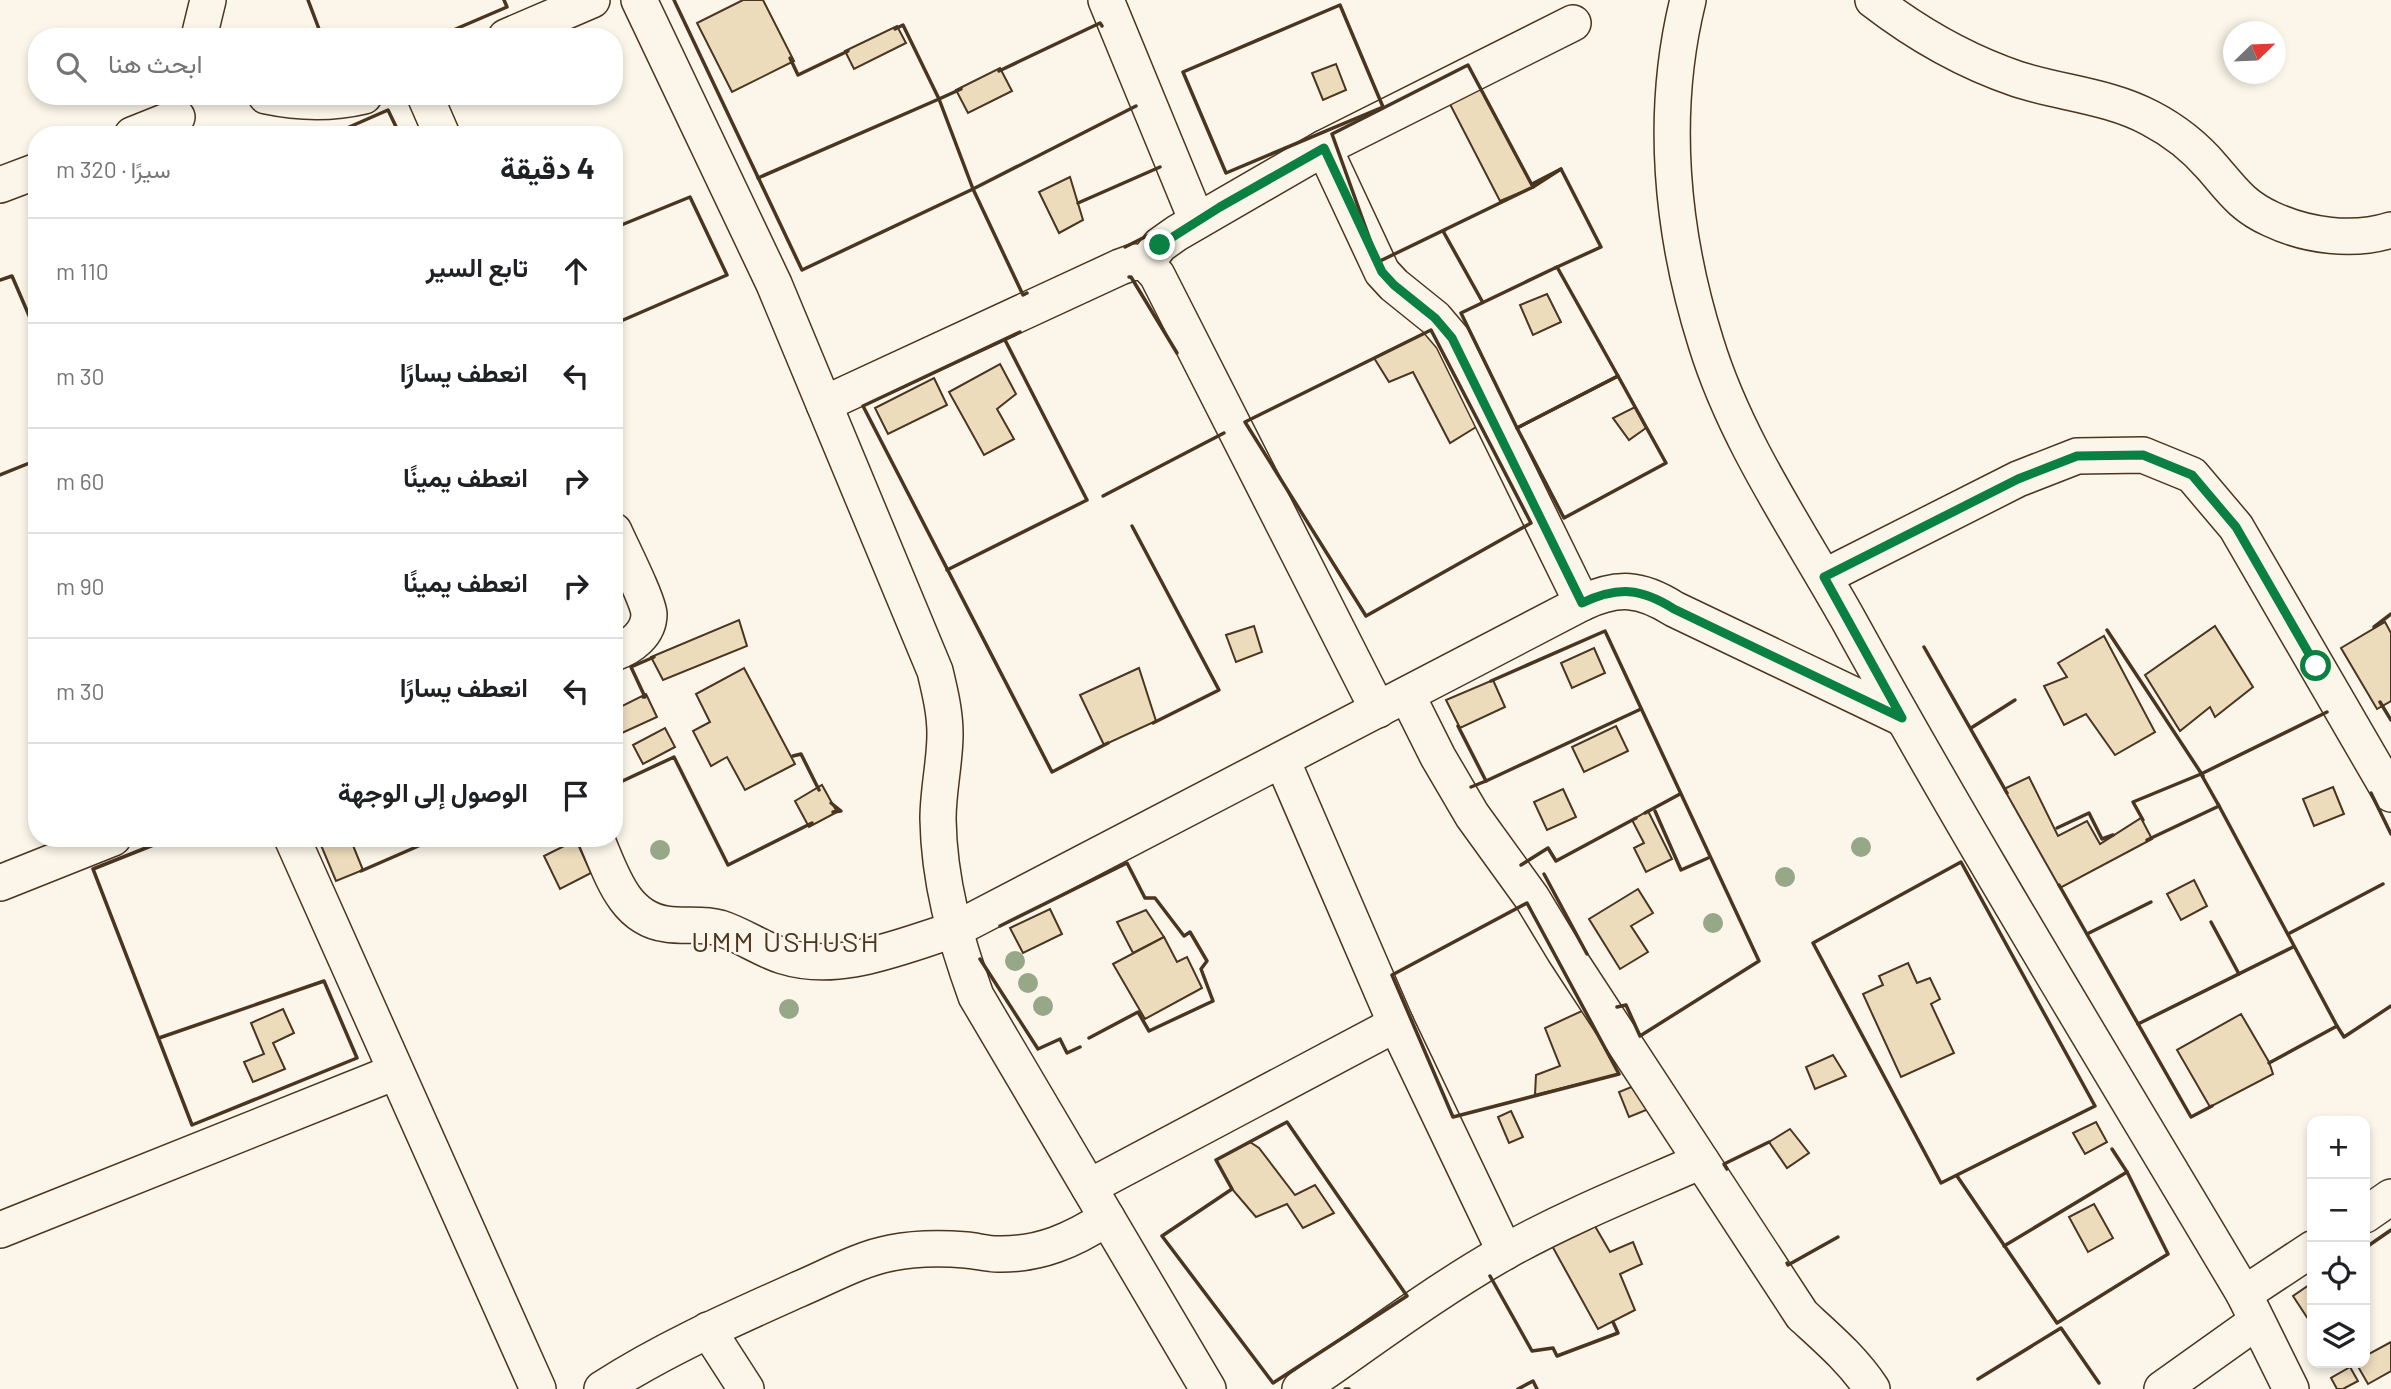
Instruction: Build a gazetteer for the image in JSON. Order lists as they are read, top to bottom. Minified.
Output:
{"districts":["UMM USHUSH"],"north":"top right","page":{"search":"ابحث هنا","heading":["4 دقيقة","سيرًا · 320 m"],"list":[["تابع السير","110 m"],["انعطف يسارًا","30 m"],["انعطف يمينًا","60 m"],["انعطف يمينًا","90 m"],["انعطف يسارًا","30 m"],"الوصول إلى الوجهة"],"map_buttons":["+","−"]}}
